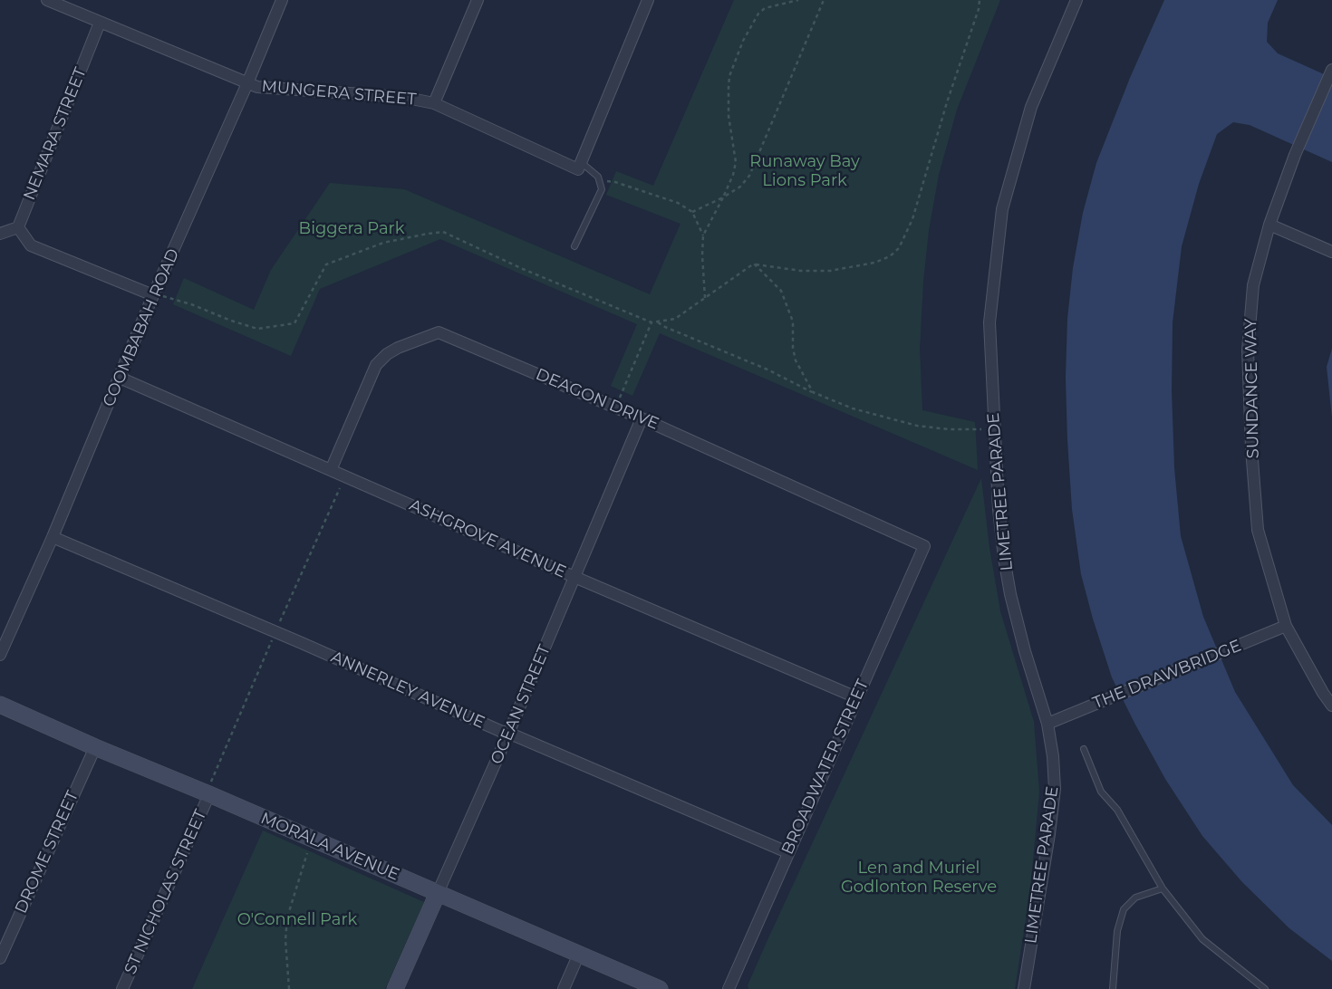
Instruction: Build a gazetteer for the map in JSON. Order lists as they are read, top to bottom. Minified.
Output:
{"streets":{"main road":["OCEAN STREET","MORALA AVENUE"],"street":["MUNGERA STREET","NEMARA STREET","COOMBABAH ROAD","SUNDANCE WAY","DEAGON DRIVE","LIMETREE PARADE","ASHGROVE AVENUE","THE DRAWBRIDGE","ANNERLEY AVENUE","BROADWATER STREET","DROME STREET","ST NICHOLAS STREET"]},"crossings":[["MUNGERA STREET","NEMARA STREET"],["MUNGERA STREET","COOMBABAH ROAD"],["COOMBABAH ROAD","ASHGROVE AVENUE"],["COOMBABAH ROAD","ANNERLEY AVENUE"],["SUNDANCE WAY","THE DRAWBRIDGE"],["DEAGON DRIVE","ASHGROVE AVENUE"],["DEAGON DRIVE","OCEAN STREET"],["DEAGON DRIVE","BROADWATER STREET"],["LIMETREE PARADE","THE DRAWBRIDGE"],["ASHGROVE AVENUE","OCEAN STREET"],["ASHGROVE AVENUE","BROADWATER STREET"],["ANNERLEY AVENUE","OCEAN STREET"],["ANNERLEY AVENUE","BROADWATER STREET"],["OCEAN STREET","MORALA AVENUE"],["MORALA AVENUE","DROME STREET"],["MORALA AVENUE","ST NICHOLAS STREET"]],"parks":["Runaway Bay Lions Park","Biggera Park","Len and Muriel Godlonton Reserve","O'Connell Park"]}
